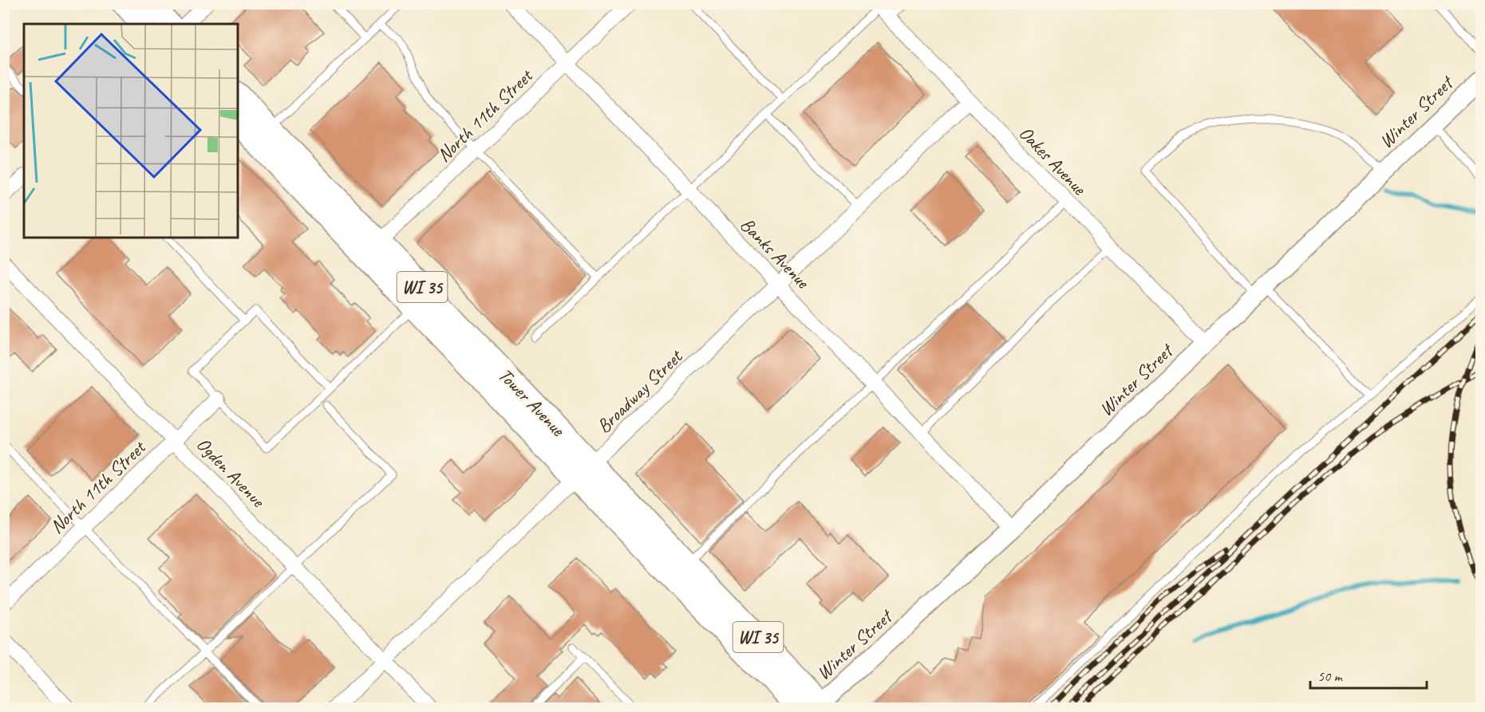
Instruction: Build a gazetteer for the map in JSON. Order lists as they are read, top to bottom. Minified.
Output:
{"streets":{"main road":["WI 35","Tower Avenue"],"street":["Winter Street","North 11th Street","Oakes Avenue","Banks Avenue","Broadway Street","Ogden Avenue"]},"crossings":[["Winter Street","Oakes Avenue"],["Winter Street","Banks Avenue"],["Winter Street","Tower Avenue"],["North 11th Street","Banks Avenue"],["North 11th Street","Tower Avenue"],["North 11th Street","Ogden Avenue"],["Oakes Avenue","Broadway Street"],["Banks Avenue","Broadway Street"],["Broadway Street","Tower Avenue"],["Broadway Street","Ogden Avenue"]],"scale_bar":"50 m"}
